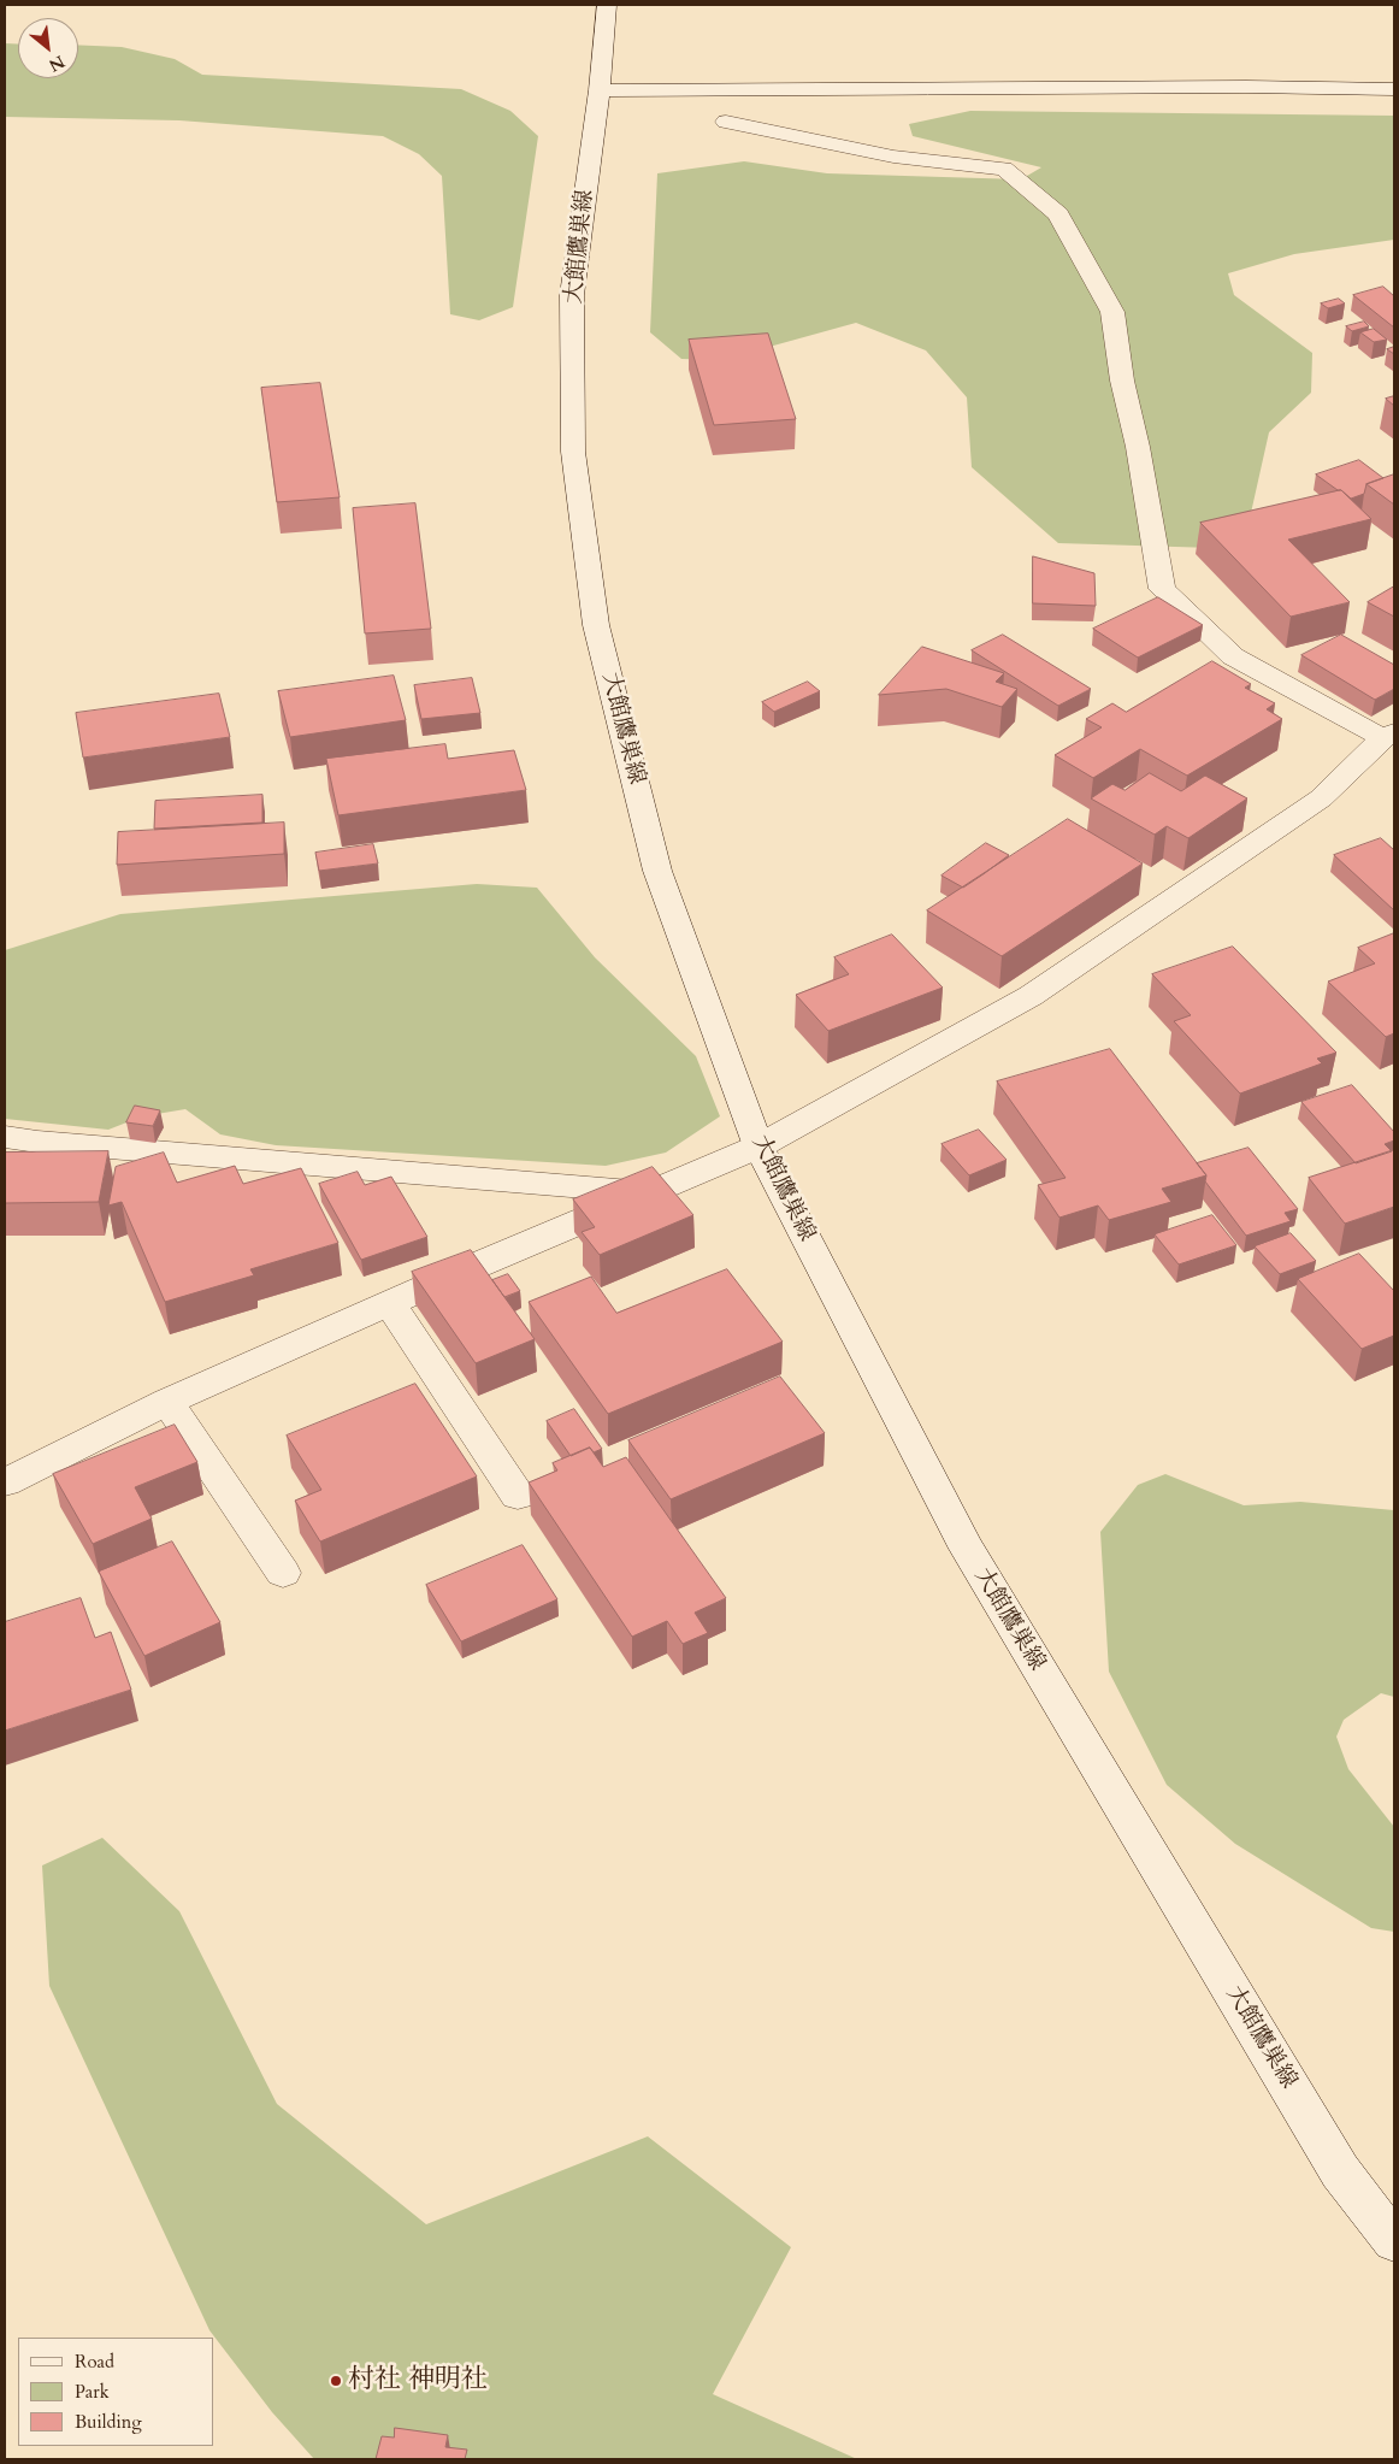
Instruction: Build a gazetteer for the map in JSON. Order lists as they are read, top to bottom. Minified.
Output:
{"streets":{"street":["大館鷹巣線"]},"places":["村社 神明社"],"legend":["Road","Park","Building"],"north":"bottom right"}
